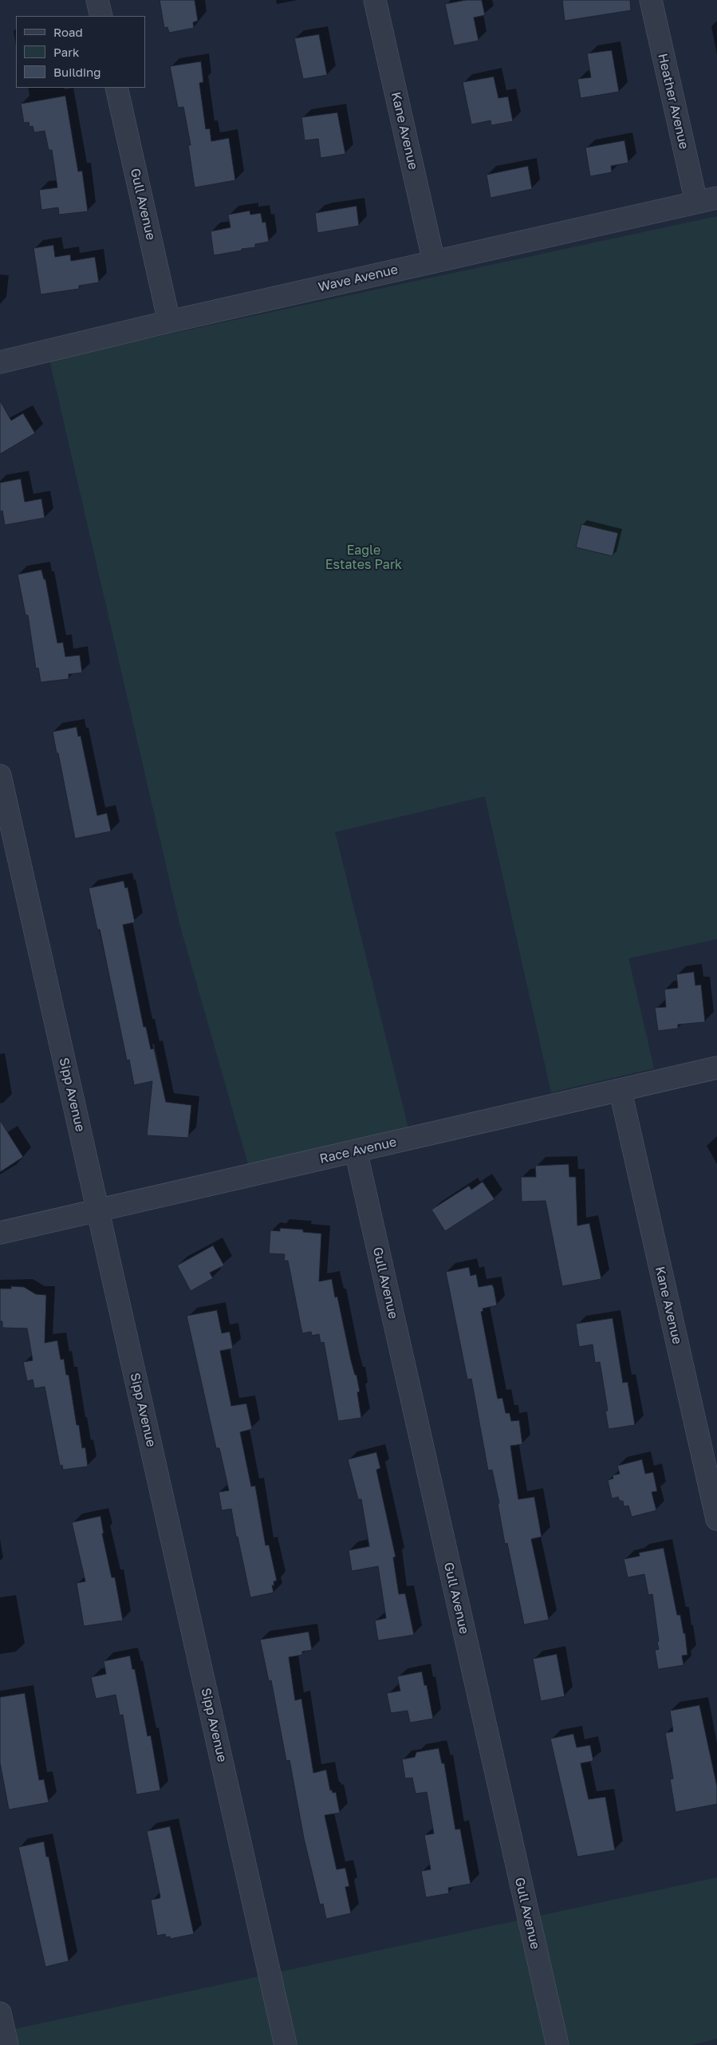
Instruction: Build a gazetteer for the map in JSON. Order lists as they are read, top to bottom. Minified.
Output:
{"streets":{"street":["Heather Avenue","Kane Avenue","Gull Avenue","Wave Avenue","Sipp Avenue","Race Avenue"]},"crossings":[["Heather Avenue","Wave Avenue"],["Kane Avenue","Wave Avenue"],["Kane Avenue","Race Avenue"],["Gull Avenue","Wave Avenue"],["Gull Avenue","Race Avenue"],["Sipp Avenue","Race Avenue"]],"parks":["Eagle Estates Park"],"legend":["Road","Park","Building"]}
